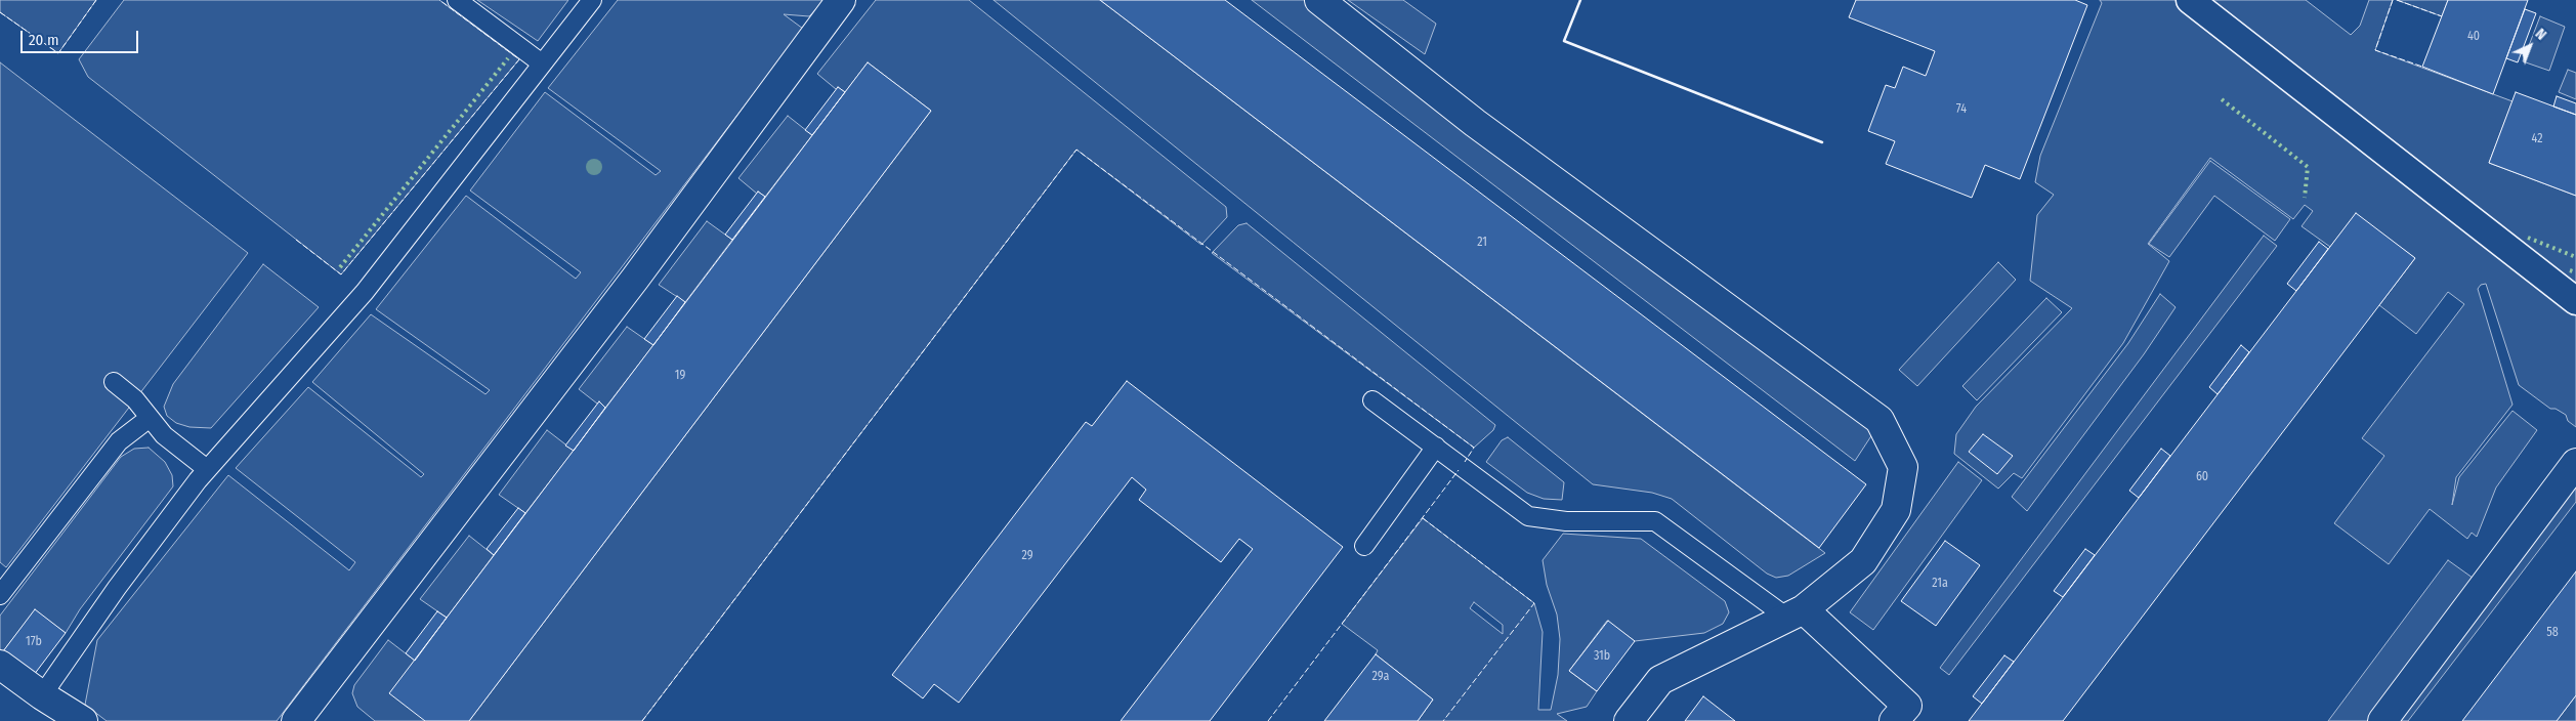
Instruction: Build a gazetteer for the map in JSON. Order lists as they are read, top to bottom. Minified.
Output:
{"house_numbers":["40","74","42","21","19","60","29","21a","58","17b","31b","29a"],"scale_bar":"20 m","north":"top right"}
